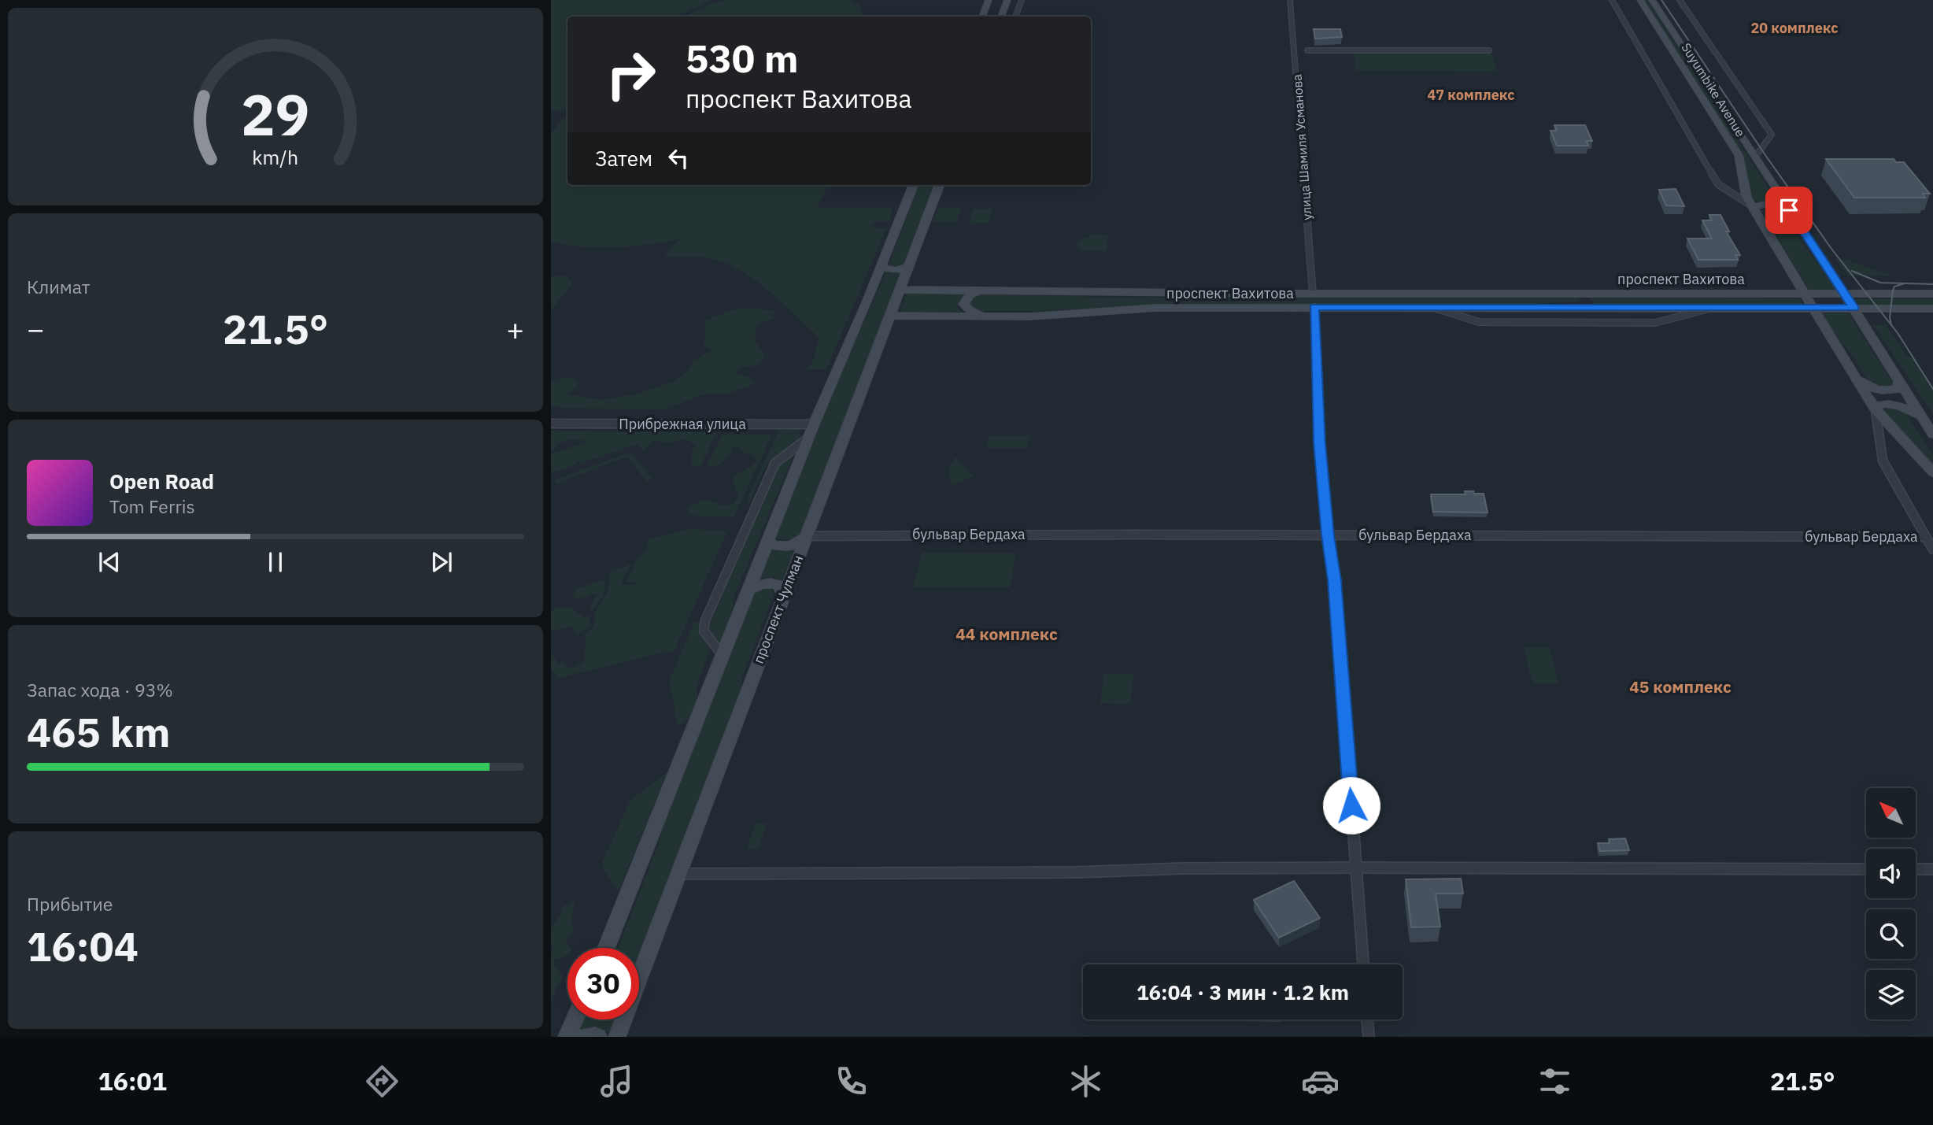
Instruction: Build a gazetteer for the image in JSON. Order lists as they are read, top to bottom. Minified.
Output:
{"streets":{"main road":["Suyumbike Avenue","проспект Вахитова","проспект Чулман"],"street":["улица Шамиля Усманова","Прибрежная улица","бульвар Бердаха"]},"crossings":[["Suyumbike Avenue","проспект Вахитова"],["улица Шамиля Усманова","проспект Вахитова"],["проспект Вахитова","проспект Чулман"],["бульвар Бердаха","проспект Чулман"]],"districts":["20 комплекс","47 комплекс","44 комплекс","45 комплекс"],"north":"top left","page":{"turn":["530 m","проспект Вахитова"],"then":"Затем","tile":["Климат",["Запас хода · 93%","465 km"],["Прибытие","16:04"]],"heat":["−","21.5°","+"],"song":["Open Road","Tom Ferris"],"limit":"30","trip":"16:04 · 3 мин · 1.2 km","tabs":["16:01","21.5°"],"gauge":["29","km/h"]}}
